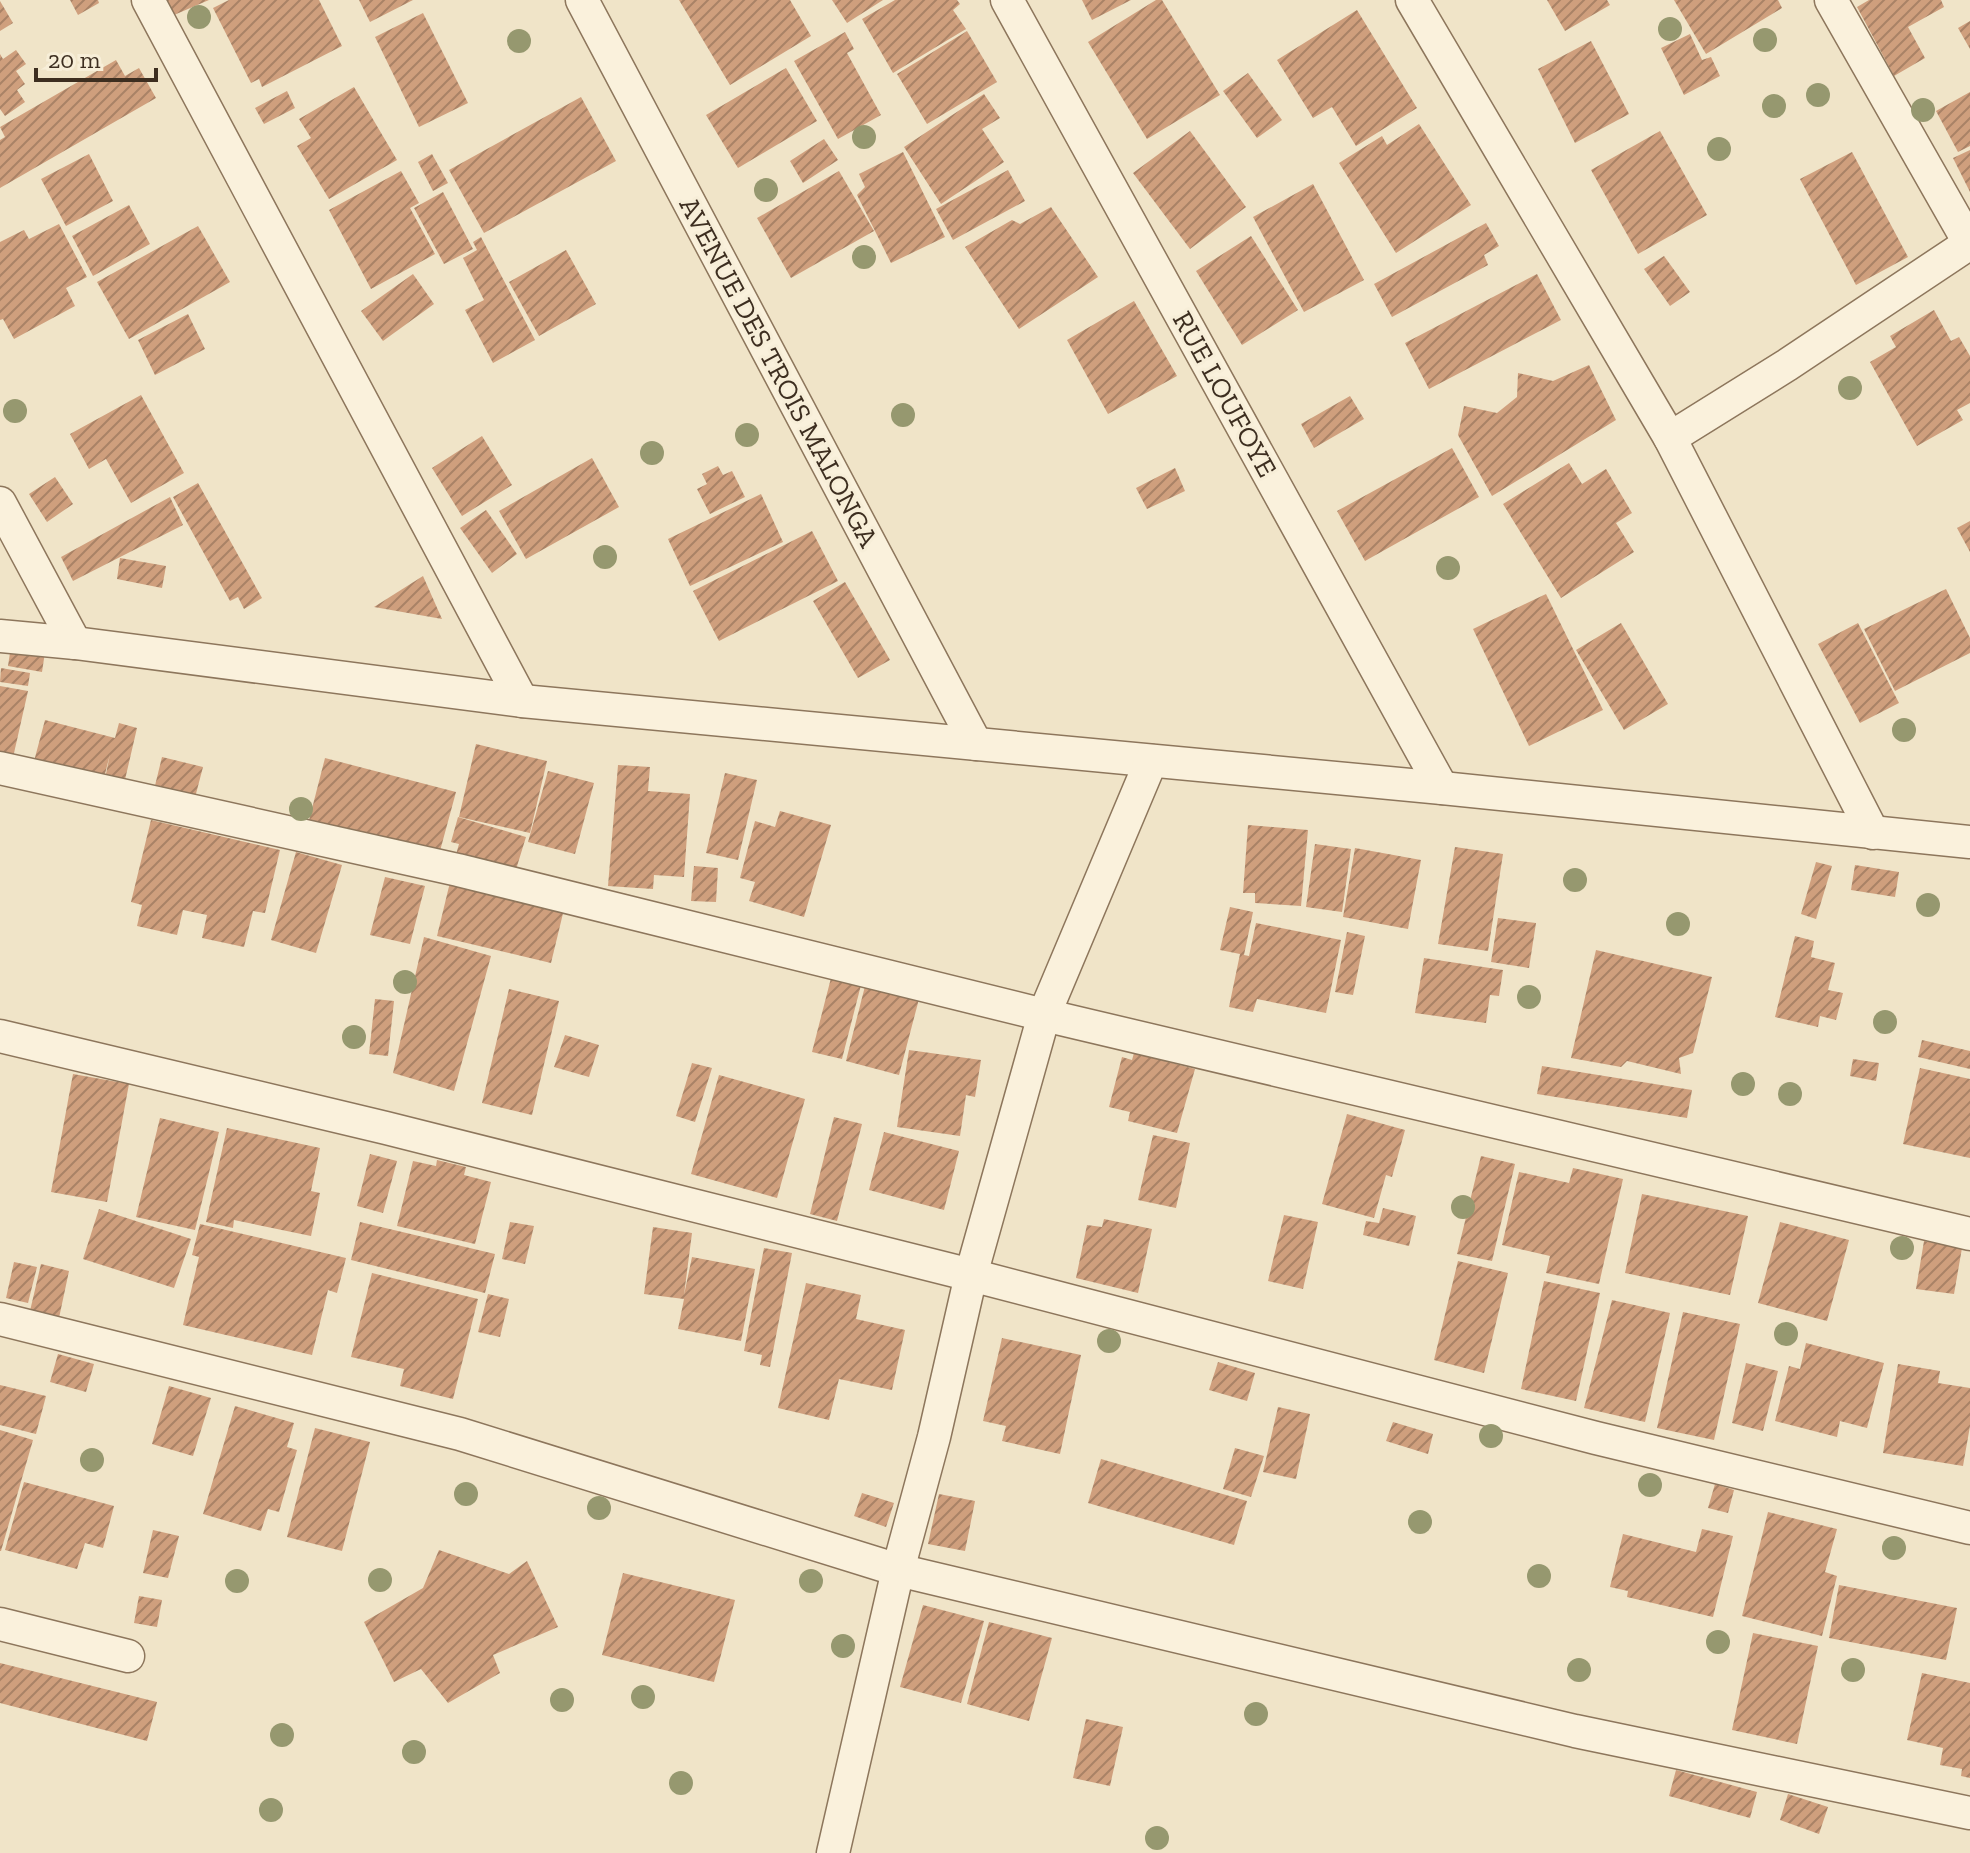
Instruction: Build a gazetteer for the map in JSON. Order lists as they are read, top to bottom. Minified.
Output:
{"streets":{"street":["AVENUE DES TROIS MALONGA","RUE LOUFOYE"]},"scale_bar":"20 m"}
